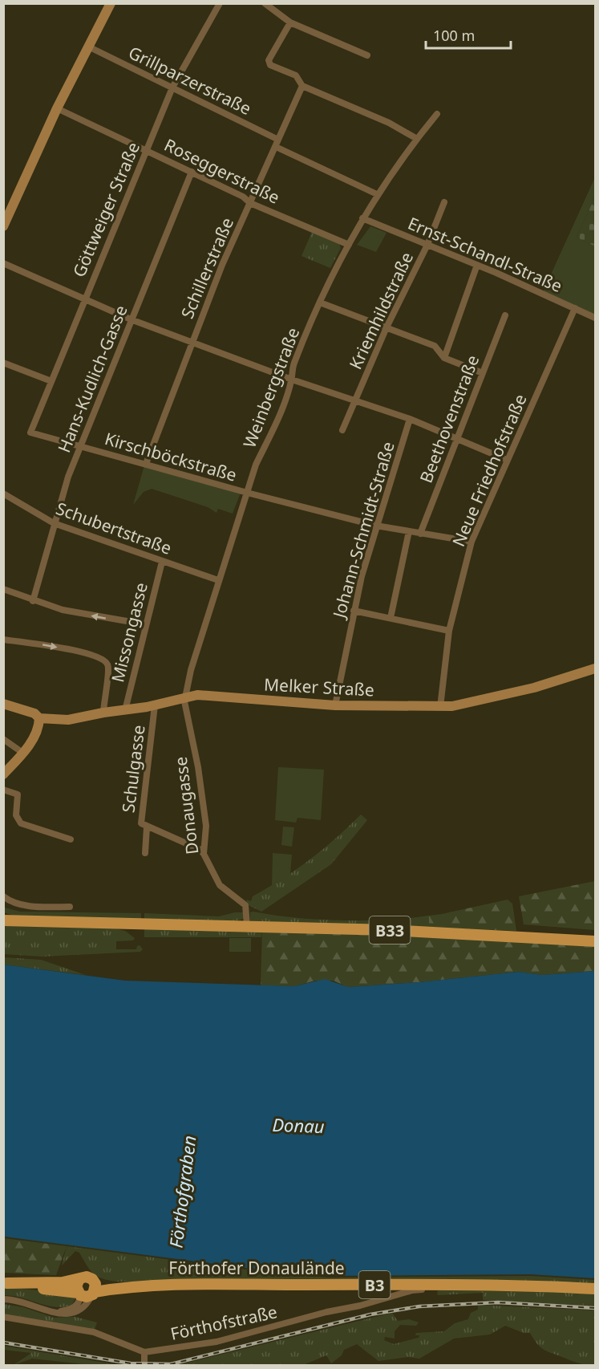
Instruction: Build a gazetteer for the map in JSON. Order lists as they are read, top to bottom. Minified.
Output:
{"streets":{"main road":["B33","Förthofer Donaulände","B3"],"street":["Grillparzerstraße","Roseggerstraße","Göttweiger Straße","Ernst-Schandl-Straße","Schillerstraße","Kriemhildstraße","Hans-Kudlich-Gasse","Weinbergstraße","Beethovenstraße","Kirschböckstraße","Neue Friedhofstraße","Schubertstraße","Johann-Schmidt-Straße","Missongasse","Melker Straße","Schulgasse","Donaugasse","Förthofstraße"]},"crossings":[["Grillparzerstraße","Göttweiger Straße"],["Grillparzerstraße","Schillerstraße"],["Roseggerstraße","Göttweiger Straße"],["Roseggerstraße","Schillerstraße"],["Roseggerstraße","Hans-Kudlich-Gasse"],["Roseggerstraße","Weinbergstraße"],["Göttweiger Straße","Kirschböckstraße"],["Ernst-Schandl-Straße","Kriemhildstraße"],["Ernst-Schandl-Straße","Weinbergstraße"],["Ernst-Schandl-Straße","Neue Friedhofstraße"],["Schillerstraße","Kirschböckstraße"],["Hans-Kudlich-Gasse","Kirschböckstraße"],["Hans-Kudlich-Gasse","Schubertstraße"],["Weinbergstraße","Kirschböckstraße"],["Weinbergstraße","Schubertstraße"],["Weinbergstraße","Melker Straße"],["Weinbergstraße","Donaugasse"],["Beethovenstraße","Kirschböckstraße"],["Kirschböckstraße","Neue Friedhofstraße"],["Kirschböckstraße","Johann-Schmidt-Straße"],["Neue Friedhofstraße","Melker Straße"],["Schubertstraße","Missongasse"],["Johann-Schmidt-Straße","Melker Straße"],["Missongasse","Melker Straße"],["Melker Straße","Schulgasse"],["Melker Straße","Donaugasse"],["Schulgasse","Donaugasse"],["Donaugasse","B33"],["Förthofer Donaulände","B3"],["Förthofer Donaulände","Förthofstraße"]],"water":["Donau","Förthofgraben"],"scale_bar":"100 m"}
